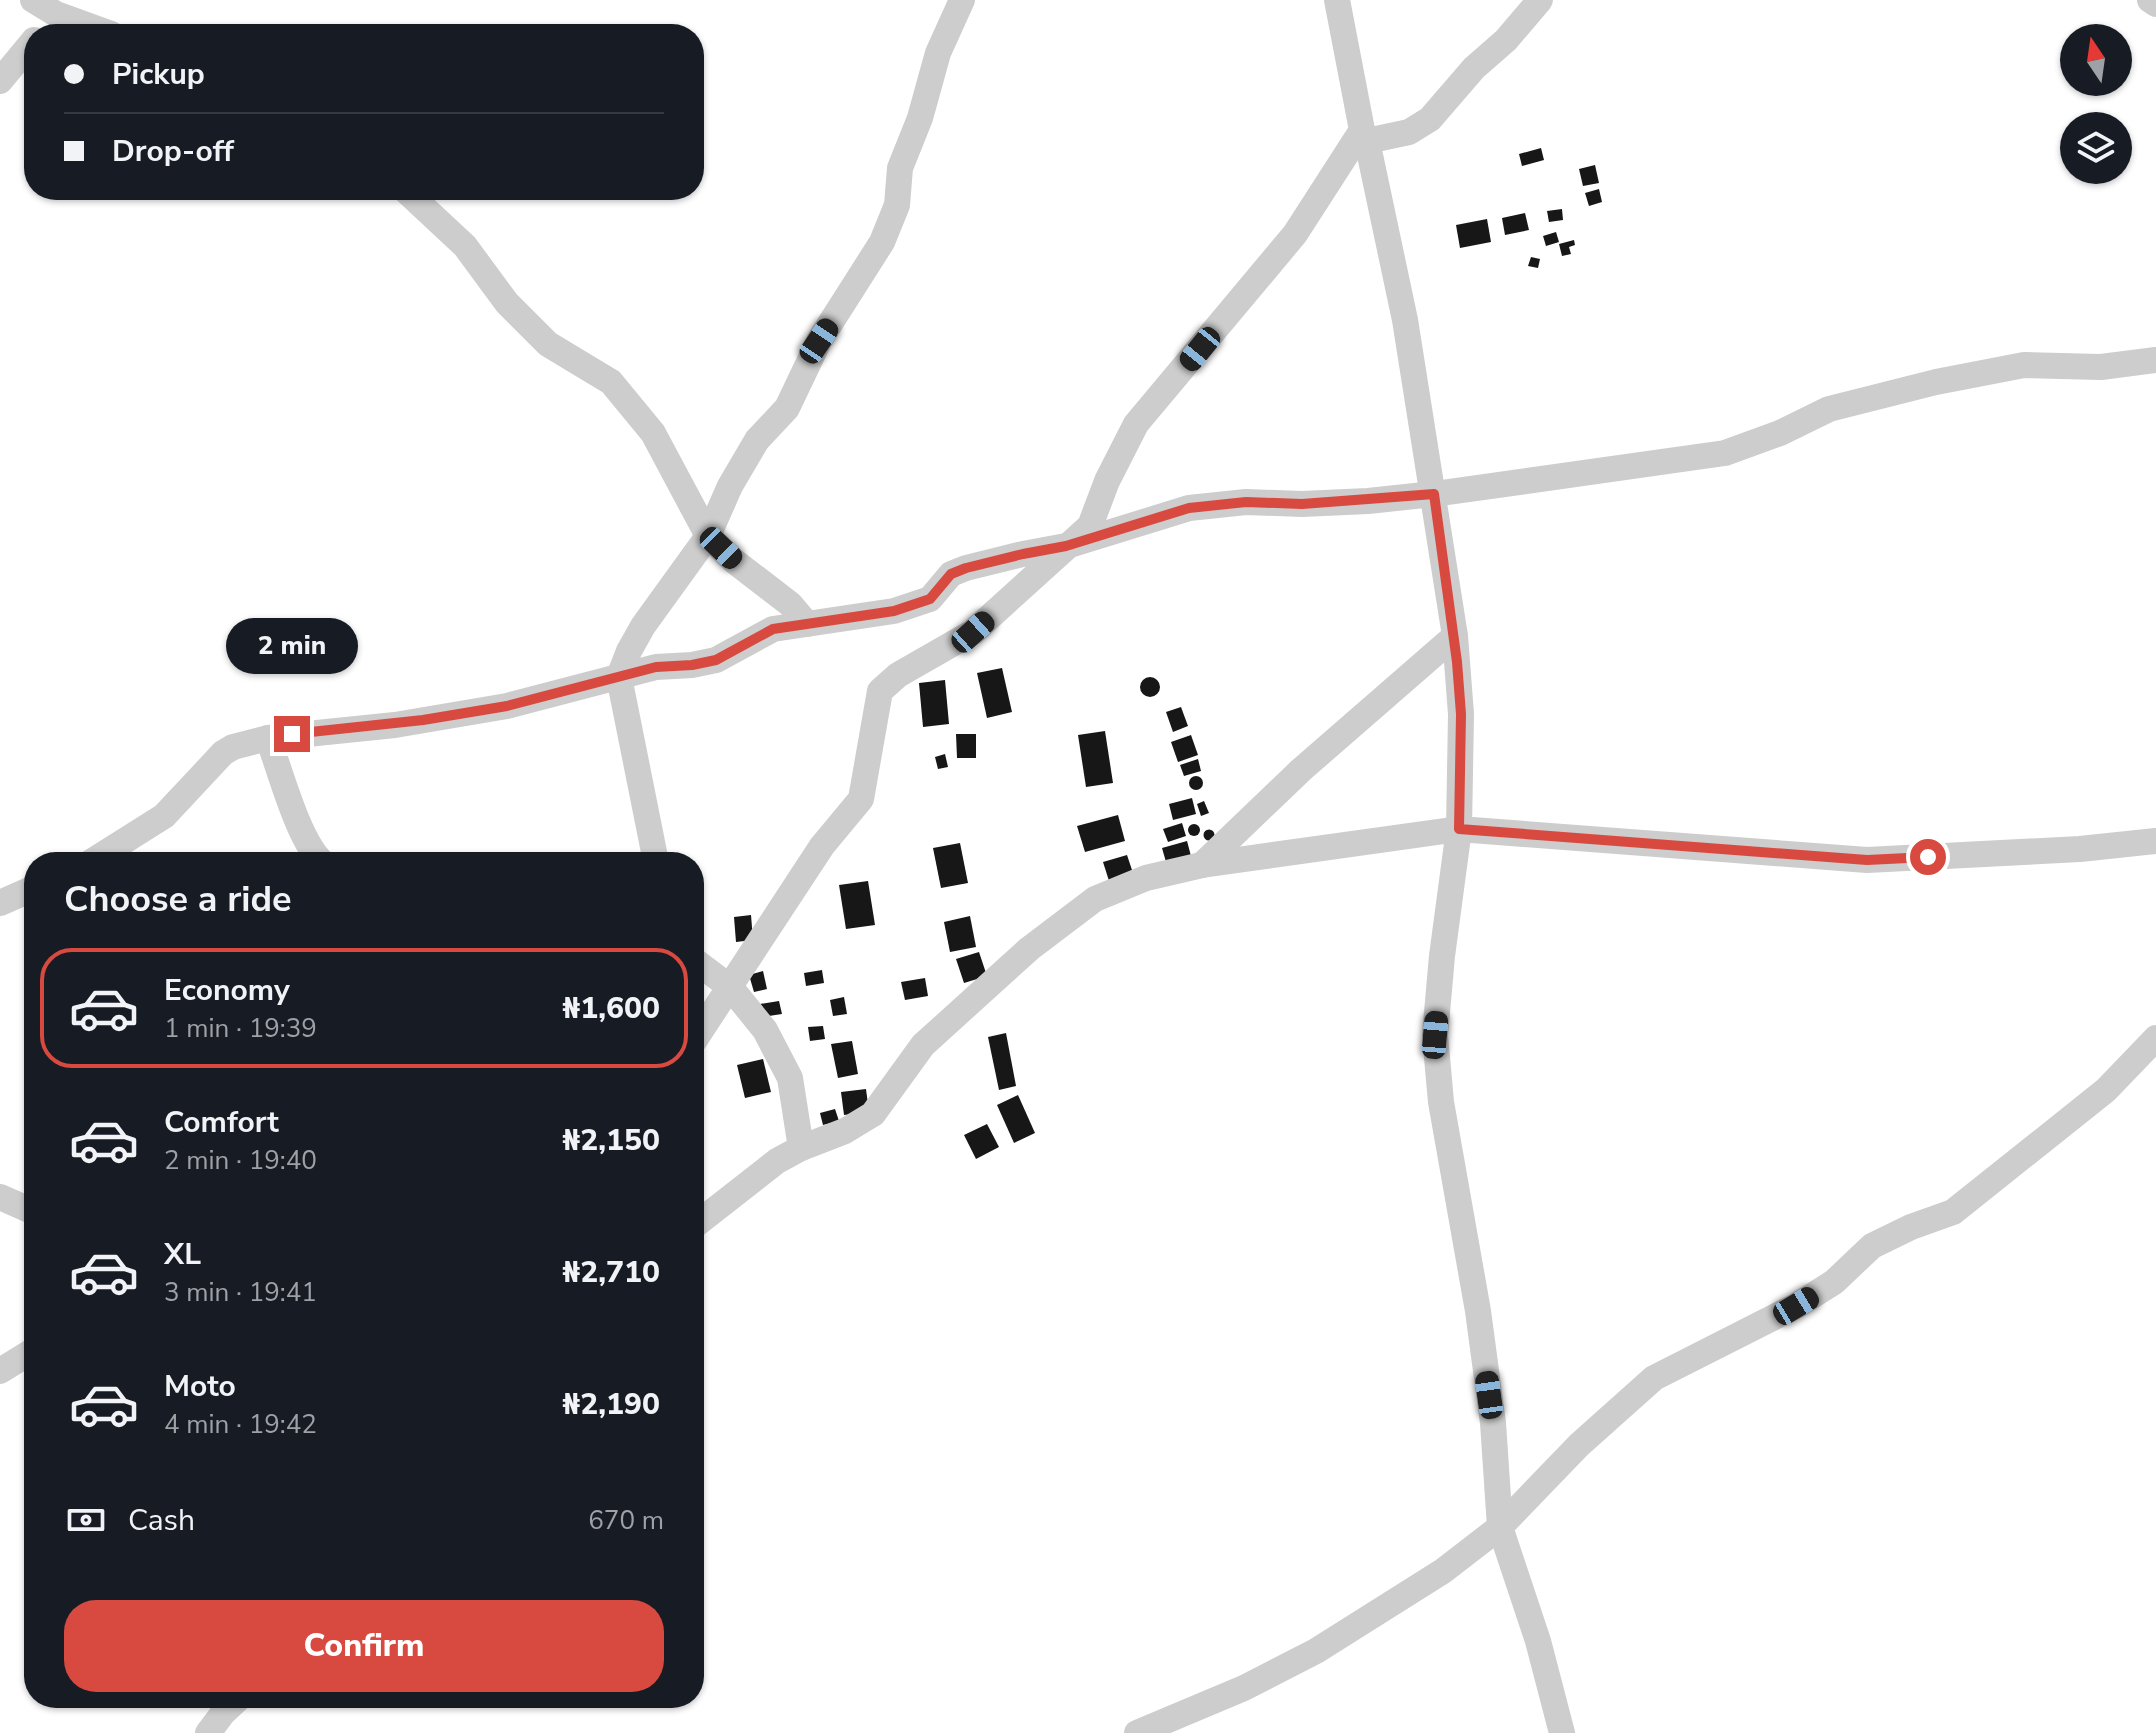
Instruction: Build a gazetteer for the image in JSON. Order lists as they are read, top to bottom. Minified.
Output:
{"north":"top","page":{"banner":["Pickup","Drop-off"],"bubble":"2 min","heading":"Choose a ride","list":[{"name":"Economy","note":"1 min · 19:39","value":"₦1,600"},{"name":"Comfort","note":"2 min · 19:40","value":"₦2,150"},{"name":"XL","note":"3 min · 19:41","value":"₦2,710"},{"name":"Moto","note":"4 min · 19:42","value":"₦2,190"}],"pay":["Cash","670 m"],"buttons":"Confirm"}}
